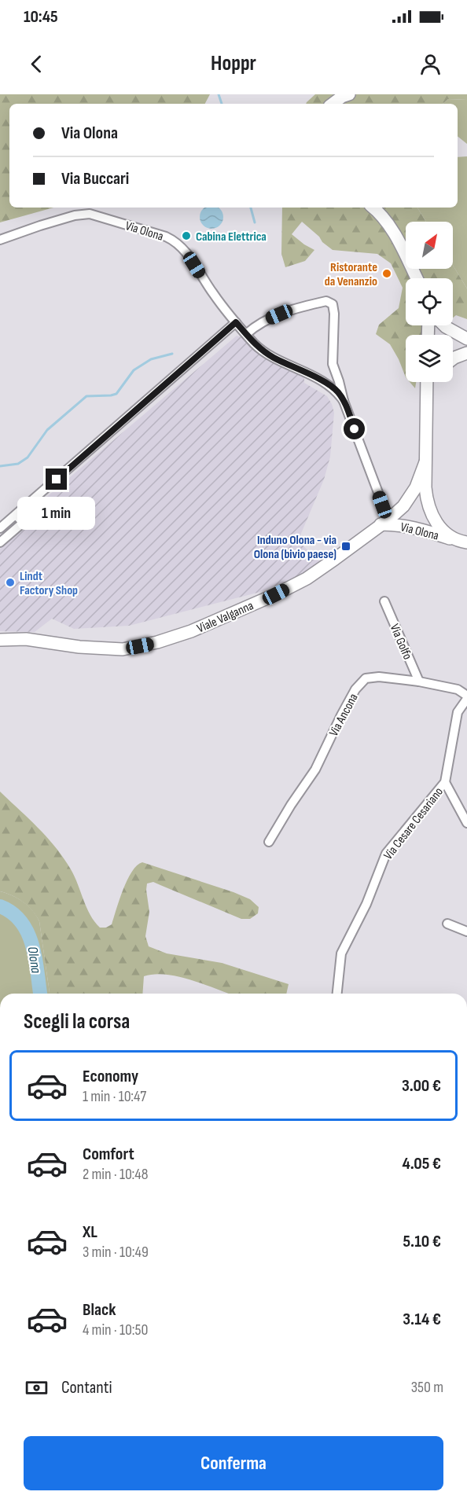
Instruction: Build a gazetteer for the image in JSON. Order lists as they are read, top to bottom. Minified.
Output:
{"streets":{"main road":["Via Olona","Viale Valganna"],"street":["Via Golfo","Via Ancona","Via Cesare Cesariano"]},"crossings":[["Via Olona","Viale Valganna"],["Via Golfo","Via Ancona"],["Via Ancona","Via Cesare Cesariano"]],"water":["Olona"],"places":{"other":["Cabina Elettrica","Ristorante da Venanzio","Lindt Factory Shop"],"transit":["Induno Olona - via Olona (bivio paese)"]},"north":"top right","page":{"status":"10:45","header":"Hoppr","banner":["Via Olona","Via Buccari"],"bubble":"1 min","heading":"Scegli la corsa","list":[{"name":"Economy","note":"1 min · 10:47","value":"3.00 €"},{"name":"Comfort","note":"2 min · 10:48","value":"4.05 €"},{"name":"XL","note":"3 min · 10:49","value":"5.10 €"},{"name":"Black","note":"4 min · 10:50","value":"3.14 €"}],"pay":["Contanti","350 m"],"buttons":"Conferma"}}
